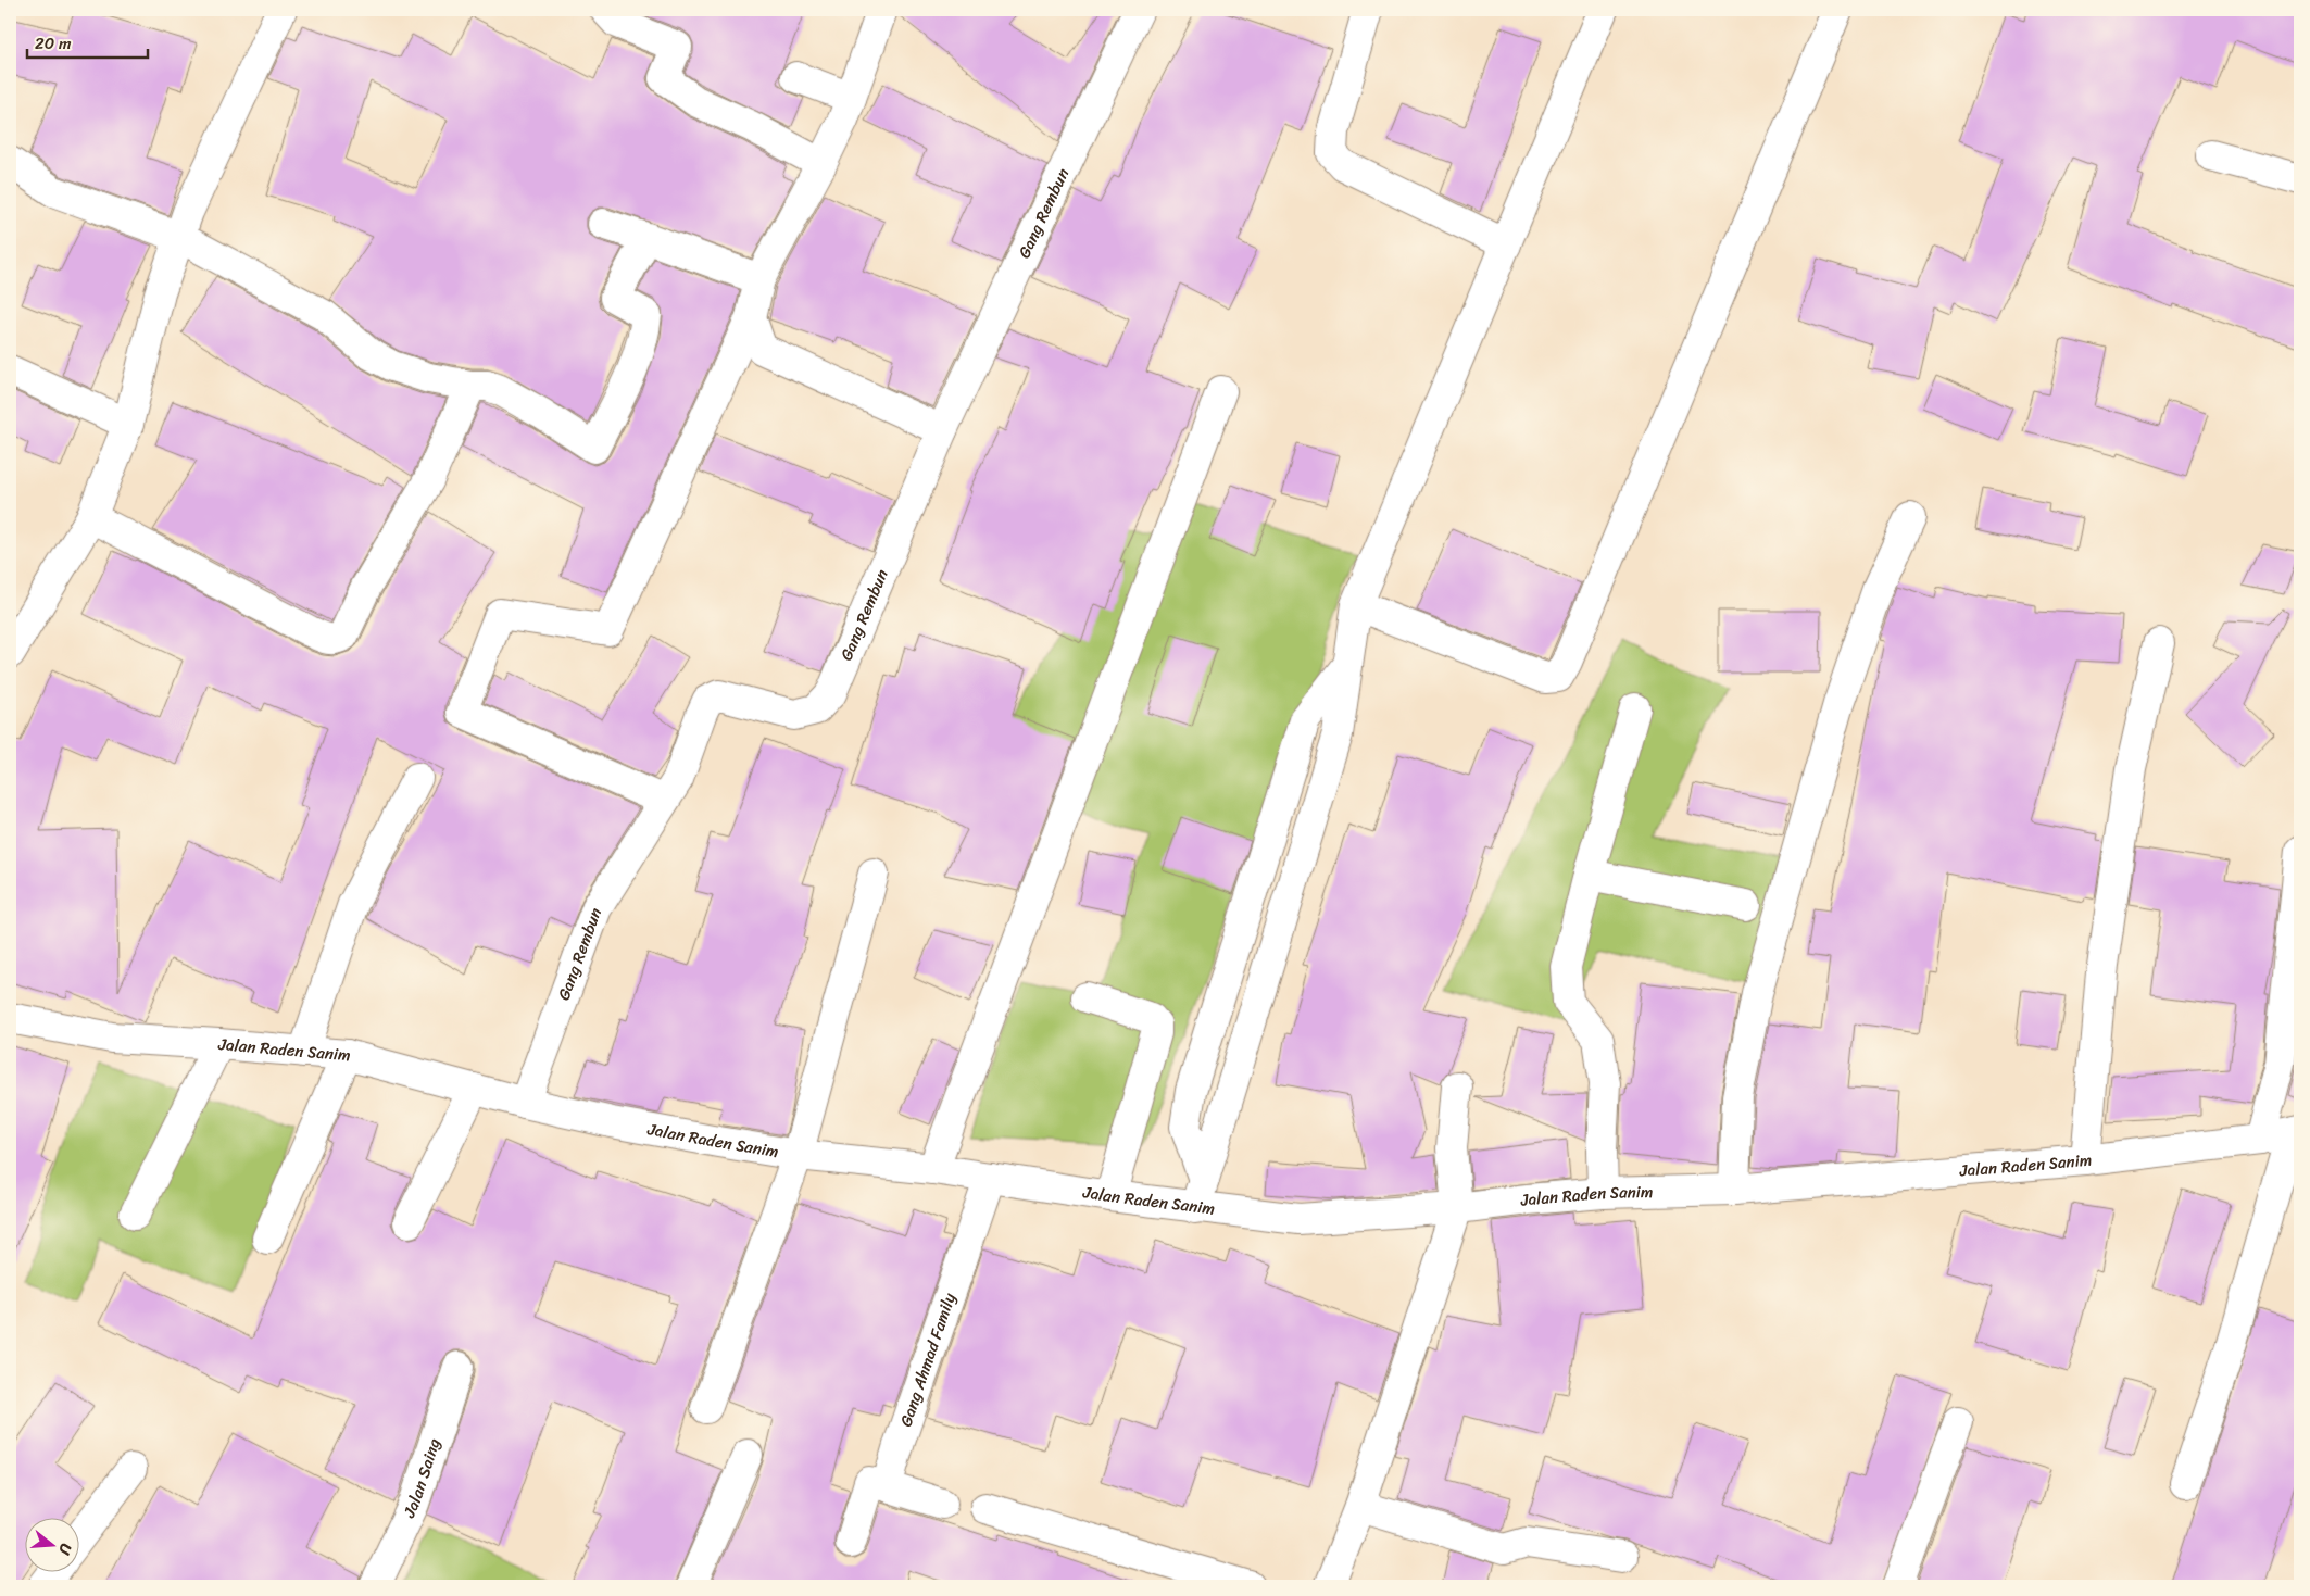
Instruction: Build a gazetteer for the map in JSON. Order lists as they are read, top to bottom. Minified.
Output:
{"streets":{"street":["Gang Rembun","Jalan Raden Sanim","Gang Ahmad Family","Jalan Saing"]},"crossings":[["Gang Rembun","Jalan Raden Sanim"],["Jalan Raden Sanim","Gang Ahmad Family"]],"scale_bar":"20 m","north":"right"}
